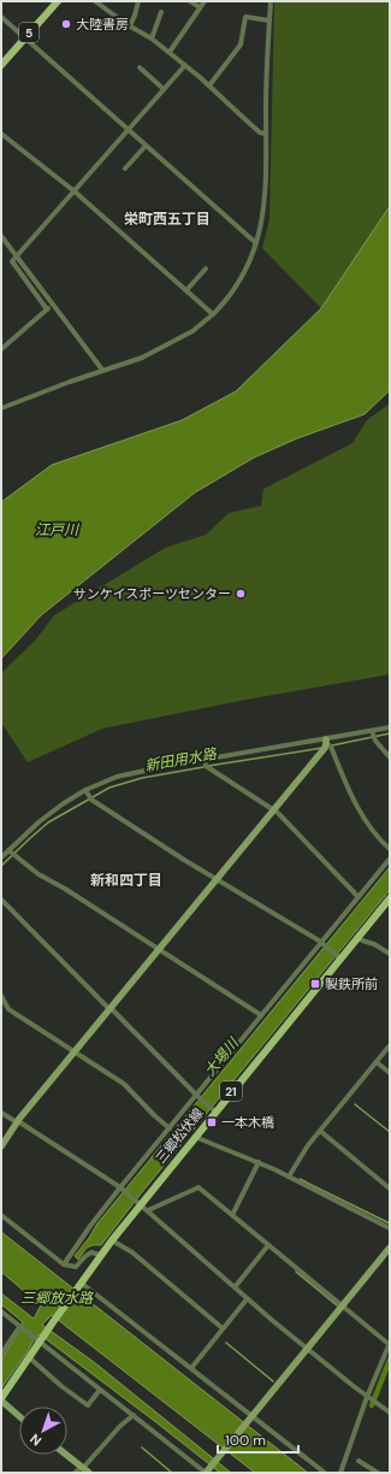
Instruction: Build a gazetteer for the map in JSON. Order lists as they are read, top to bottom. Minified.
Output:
{"streets":{"main road":["5","21","三郷松伏線"]},"districts":["栄町西五丁目","新和四丁目"],"water":["江戸川","新田用水路","大場川","三郷放水路"],"places":{"other":["大陸書房","サンケイスポーツセンター"],"transit":["製鉄所前","一本木橋"]},"scale_bar":"100 m","north":"bottom left"}
